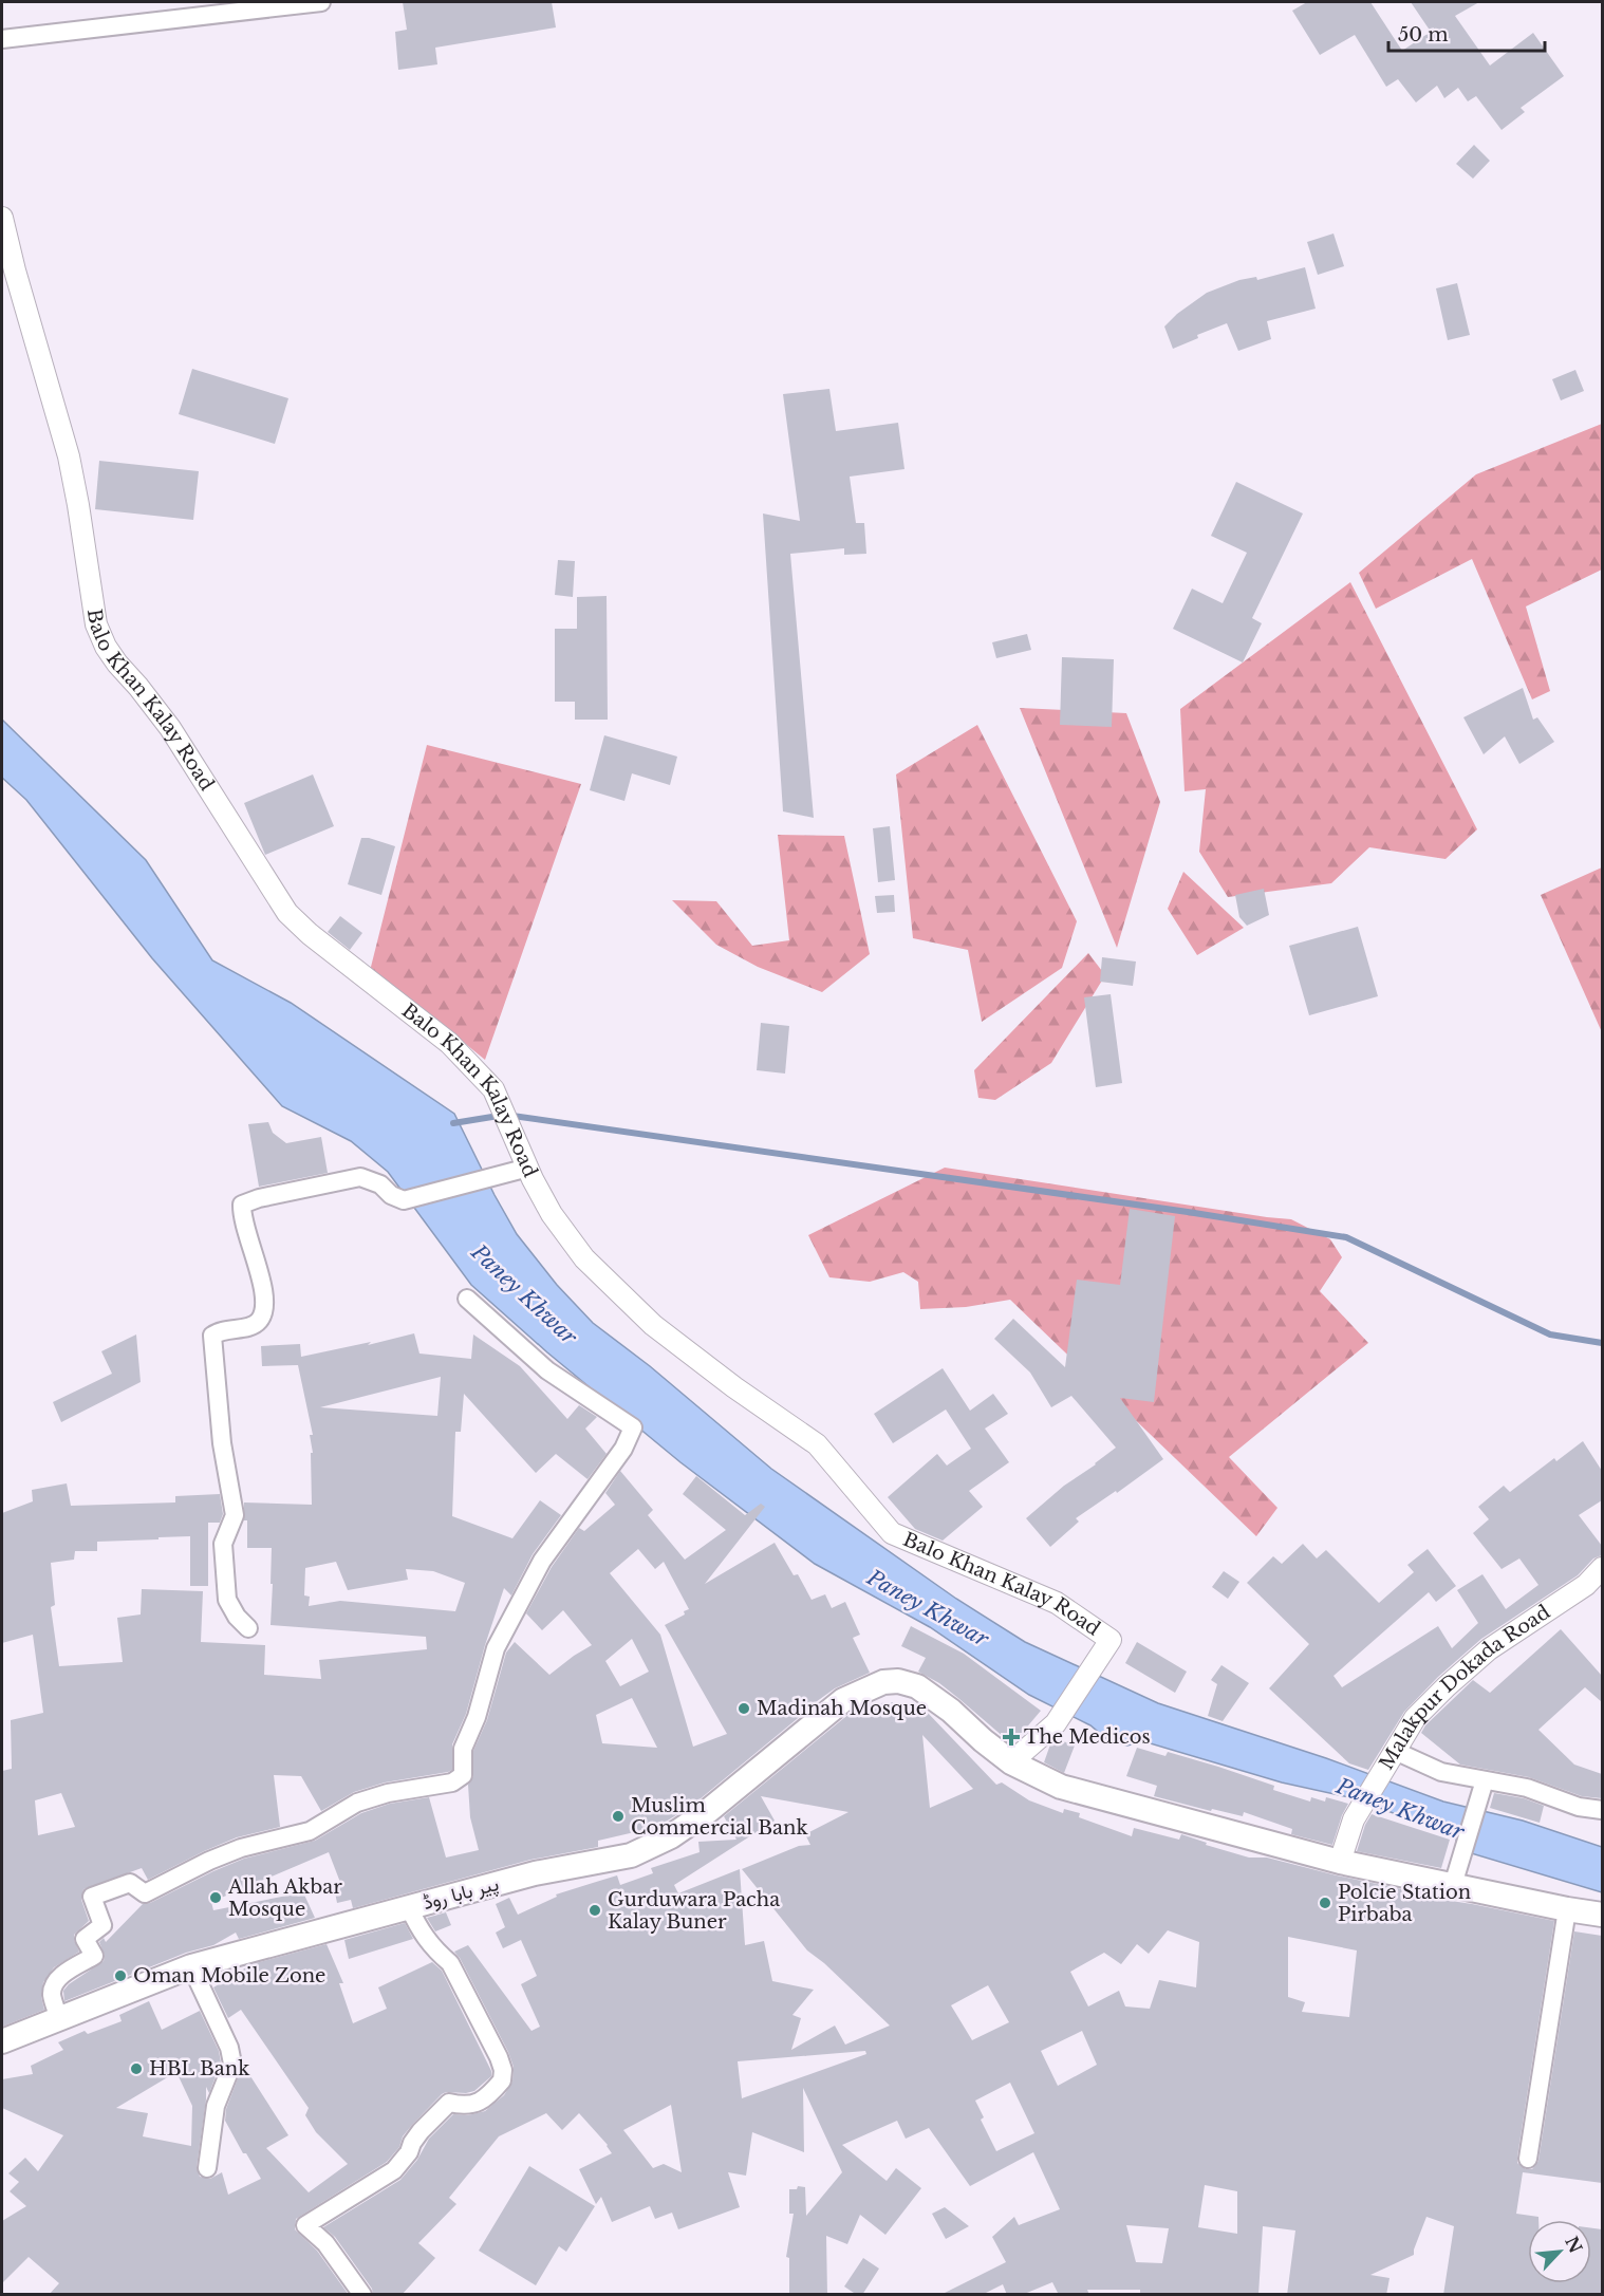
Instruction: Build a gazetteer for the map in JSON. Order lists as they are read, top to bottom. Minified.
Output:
{"streets":{"main road":["پیر بابا روڈ"],"street":["Balo Khan Kalay Road","Malakpur Dokada Road"]},"crossings":[["Balo Khan Kalay Road","پیر بابا روڈ"]],"water":["Paney Khwar"],"places":{"other":["Madinah Mosque","Muslim Commercial Bank","Allah Akbar Mosque","Polcie Station Pirbaba","Gurduwara Pacha Kalay Buner","Oman Mobile Zone","HBL Bank"],"health":["The Medicos"]},"scale_bar":"50 m","north":"top right"}
